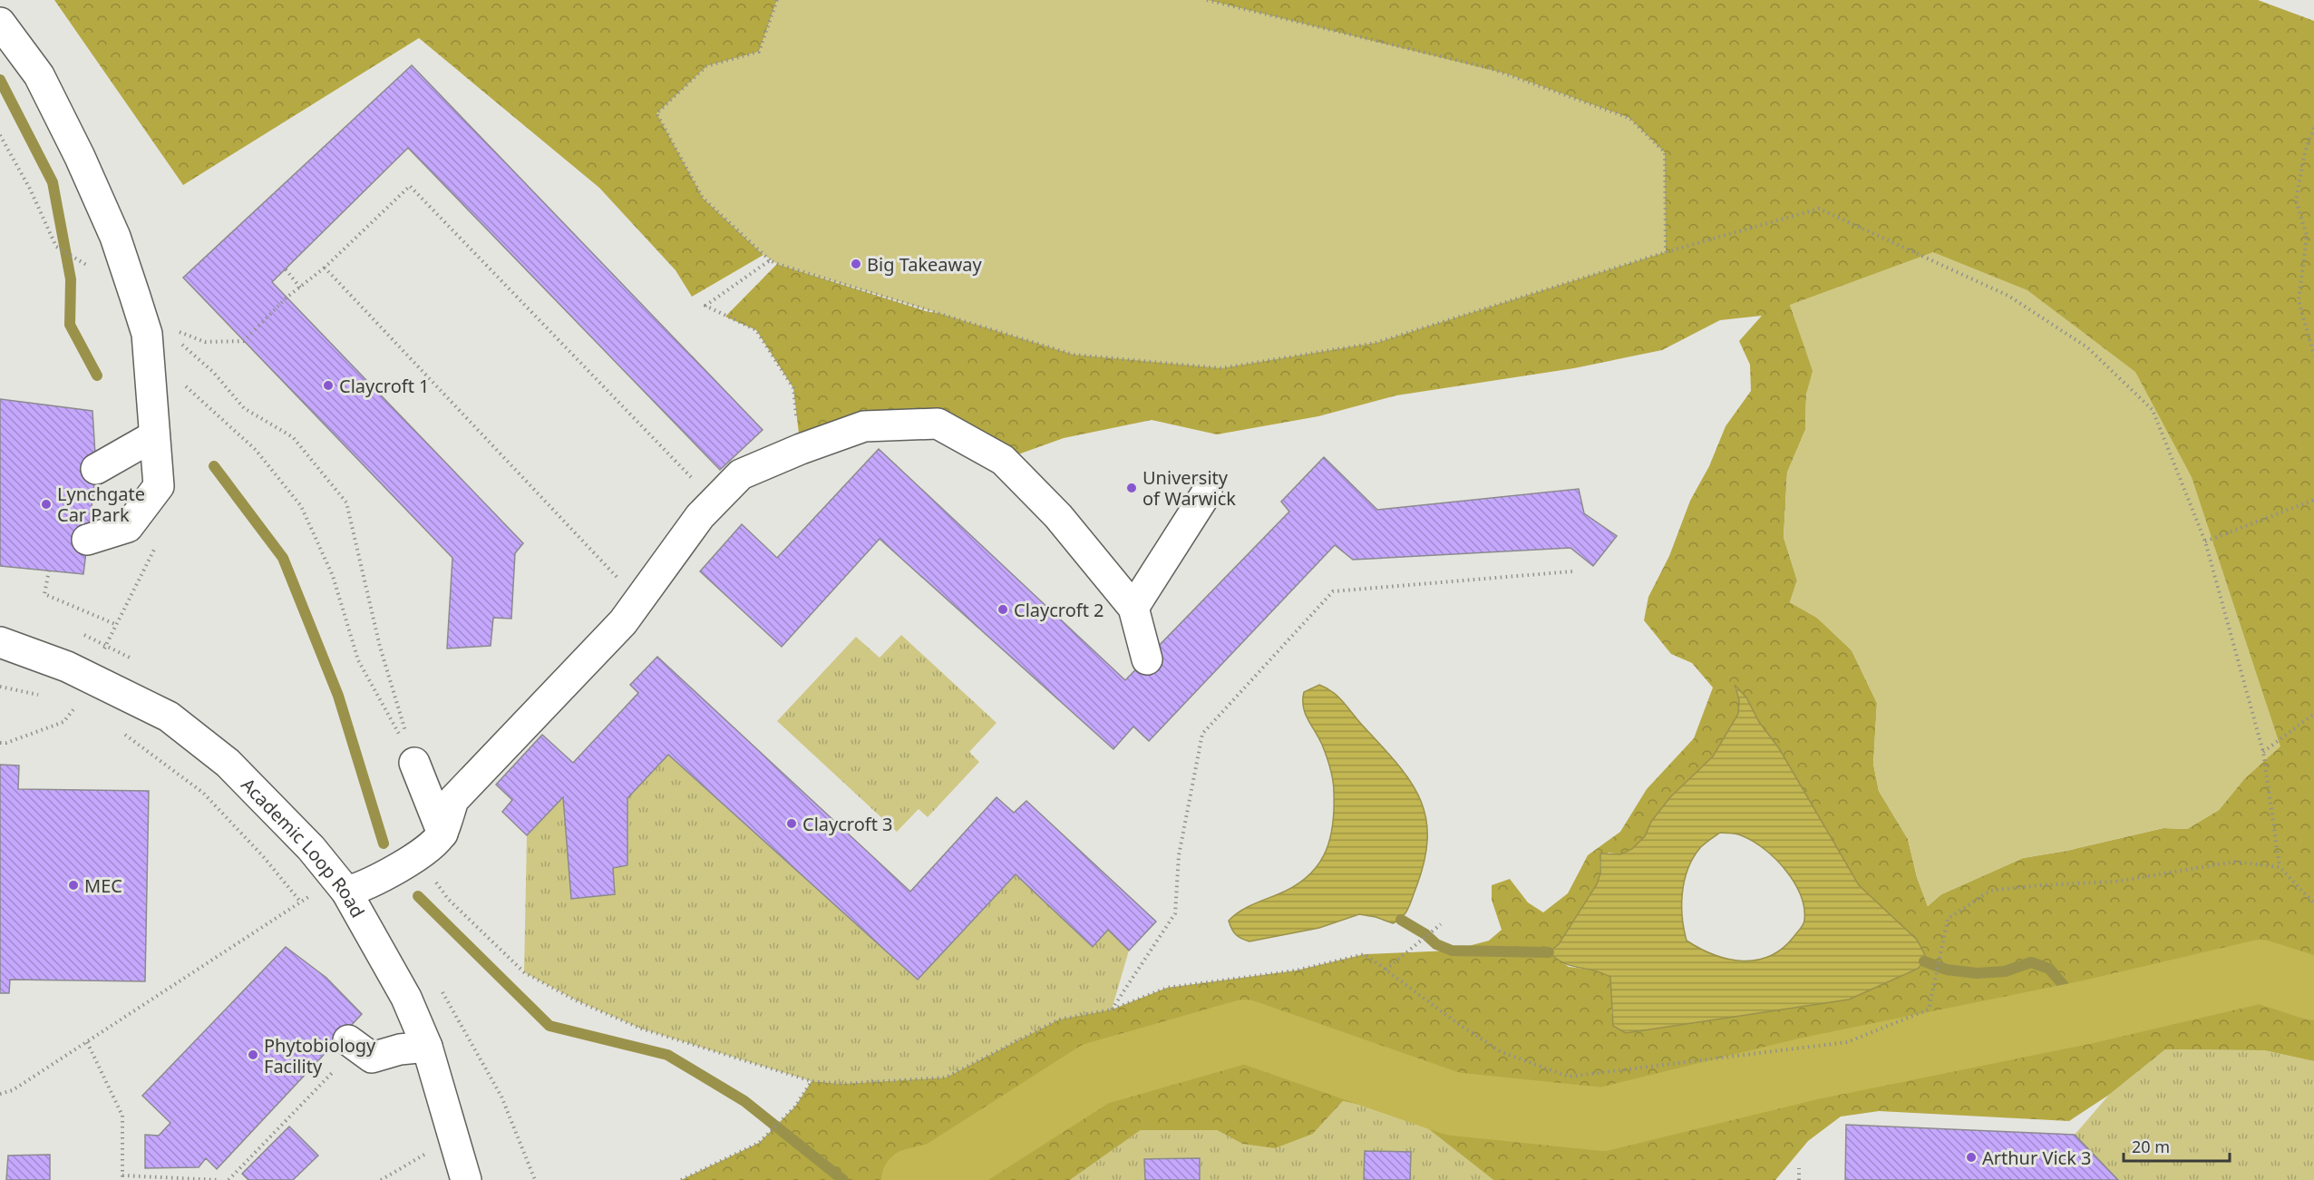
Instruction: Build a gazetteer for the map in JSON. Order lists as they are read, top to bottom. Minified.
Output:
{"streets":{"street":["Academic Loop Road"]},"places":["Big Takeaway","Claycroft 1","University of Warwick","Lynchgate Car Park","Claycroft 2","Claycroft 3","MEC","Phytobiology Facility","Arthur Vick 3"],"scale_bar":"20 m"}
